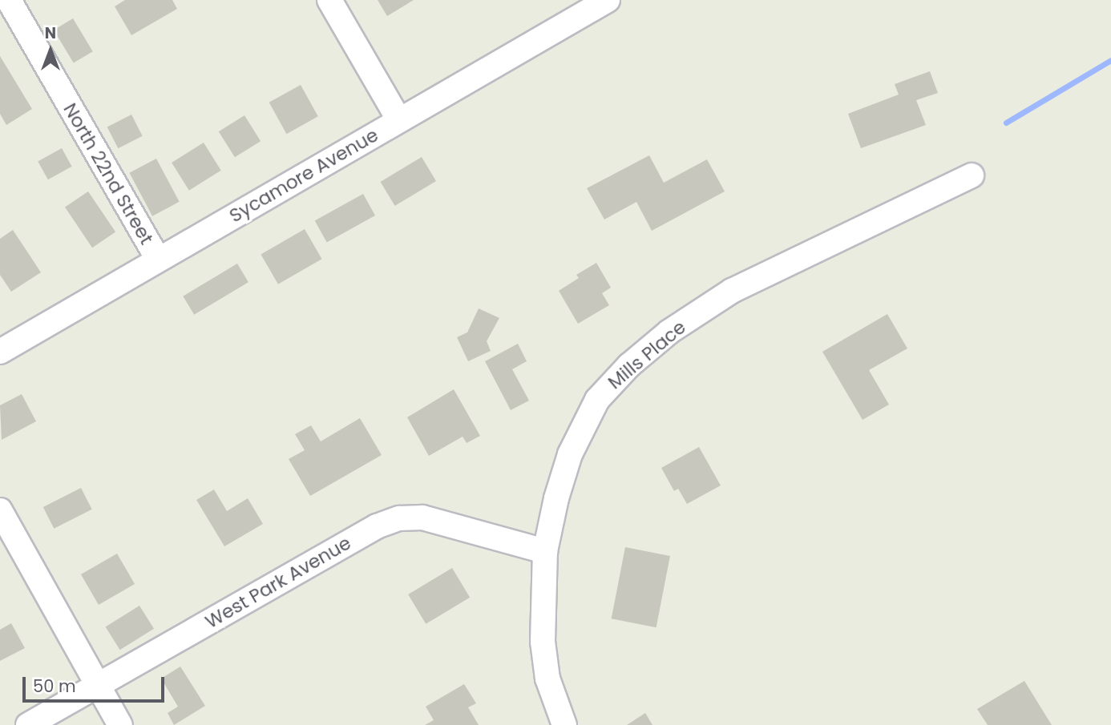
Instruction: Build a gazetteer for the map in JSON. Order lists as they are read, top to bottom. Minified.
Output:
{"streets":{"street":["North 22nd Street","Sycamore Avenue","Mills Place","West Park Avenue"]},"crossings":[["North 22nd Street","Sycamore Avenue"],["Mills Place","West Park Avenue"]],"scale_bar":"50 m","north":"top"}
